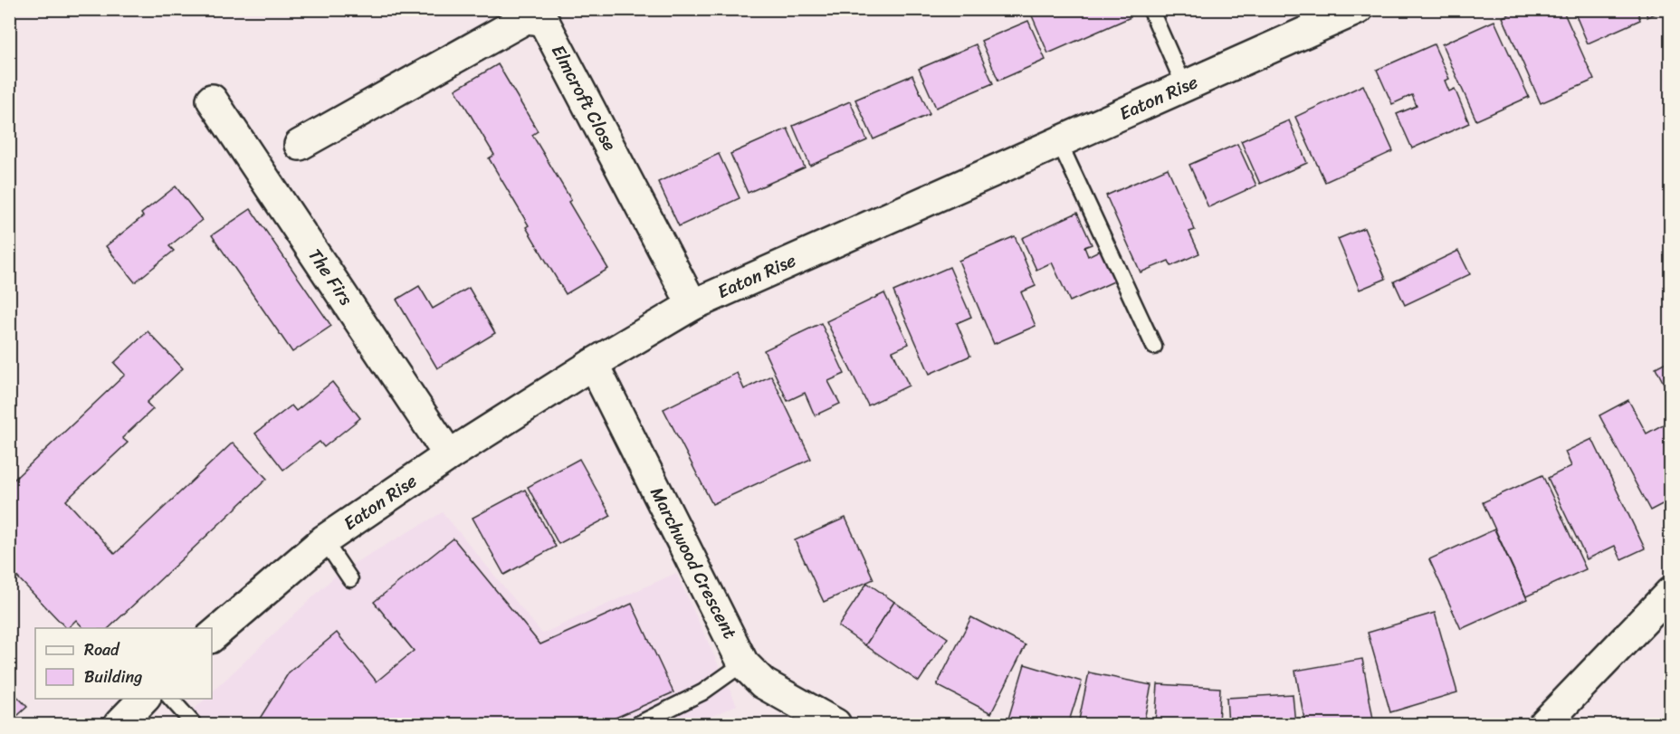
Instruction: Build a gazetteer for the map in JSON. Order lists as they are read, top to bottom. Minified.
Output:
{"streets":{"street":["Elmcroft Close","Eaton Rise","The Firs","Marchwood Crescent"]},"crossings":[["Elmcroft Close","Eaton Rise"],["Eaton Rise","The Firs"],["Eaton Rise","Marchwood Crescent"]],"legend":["Road","Building"]}
